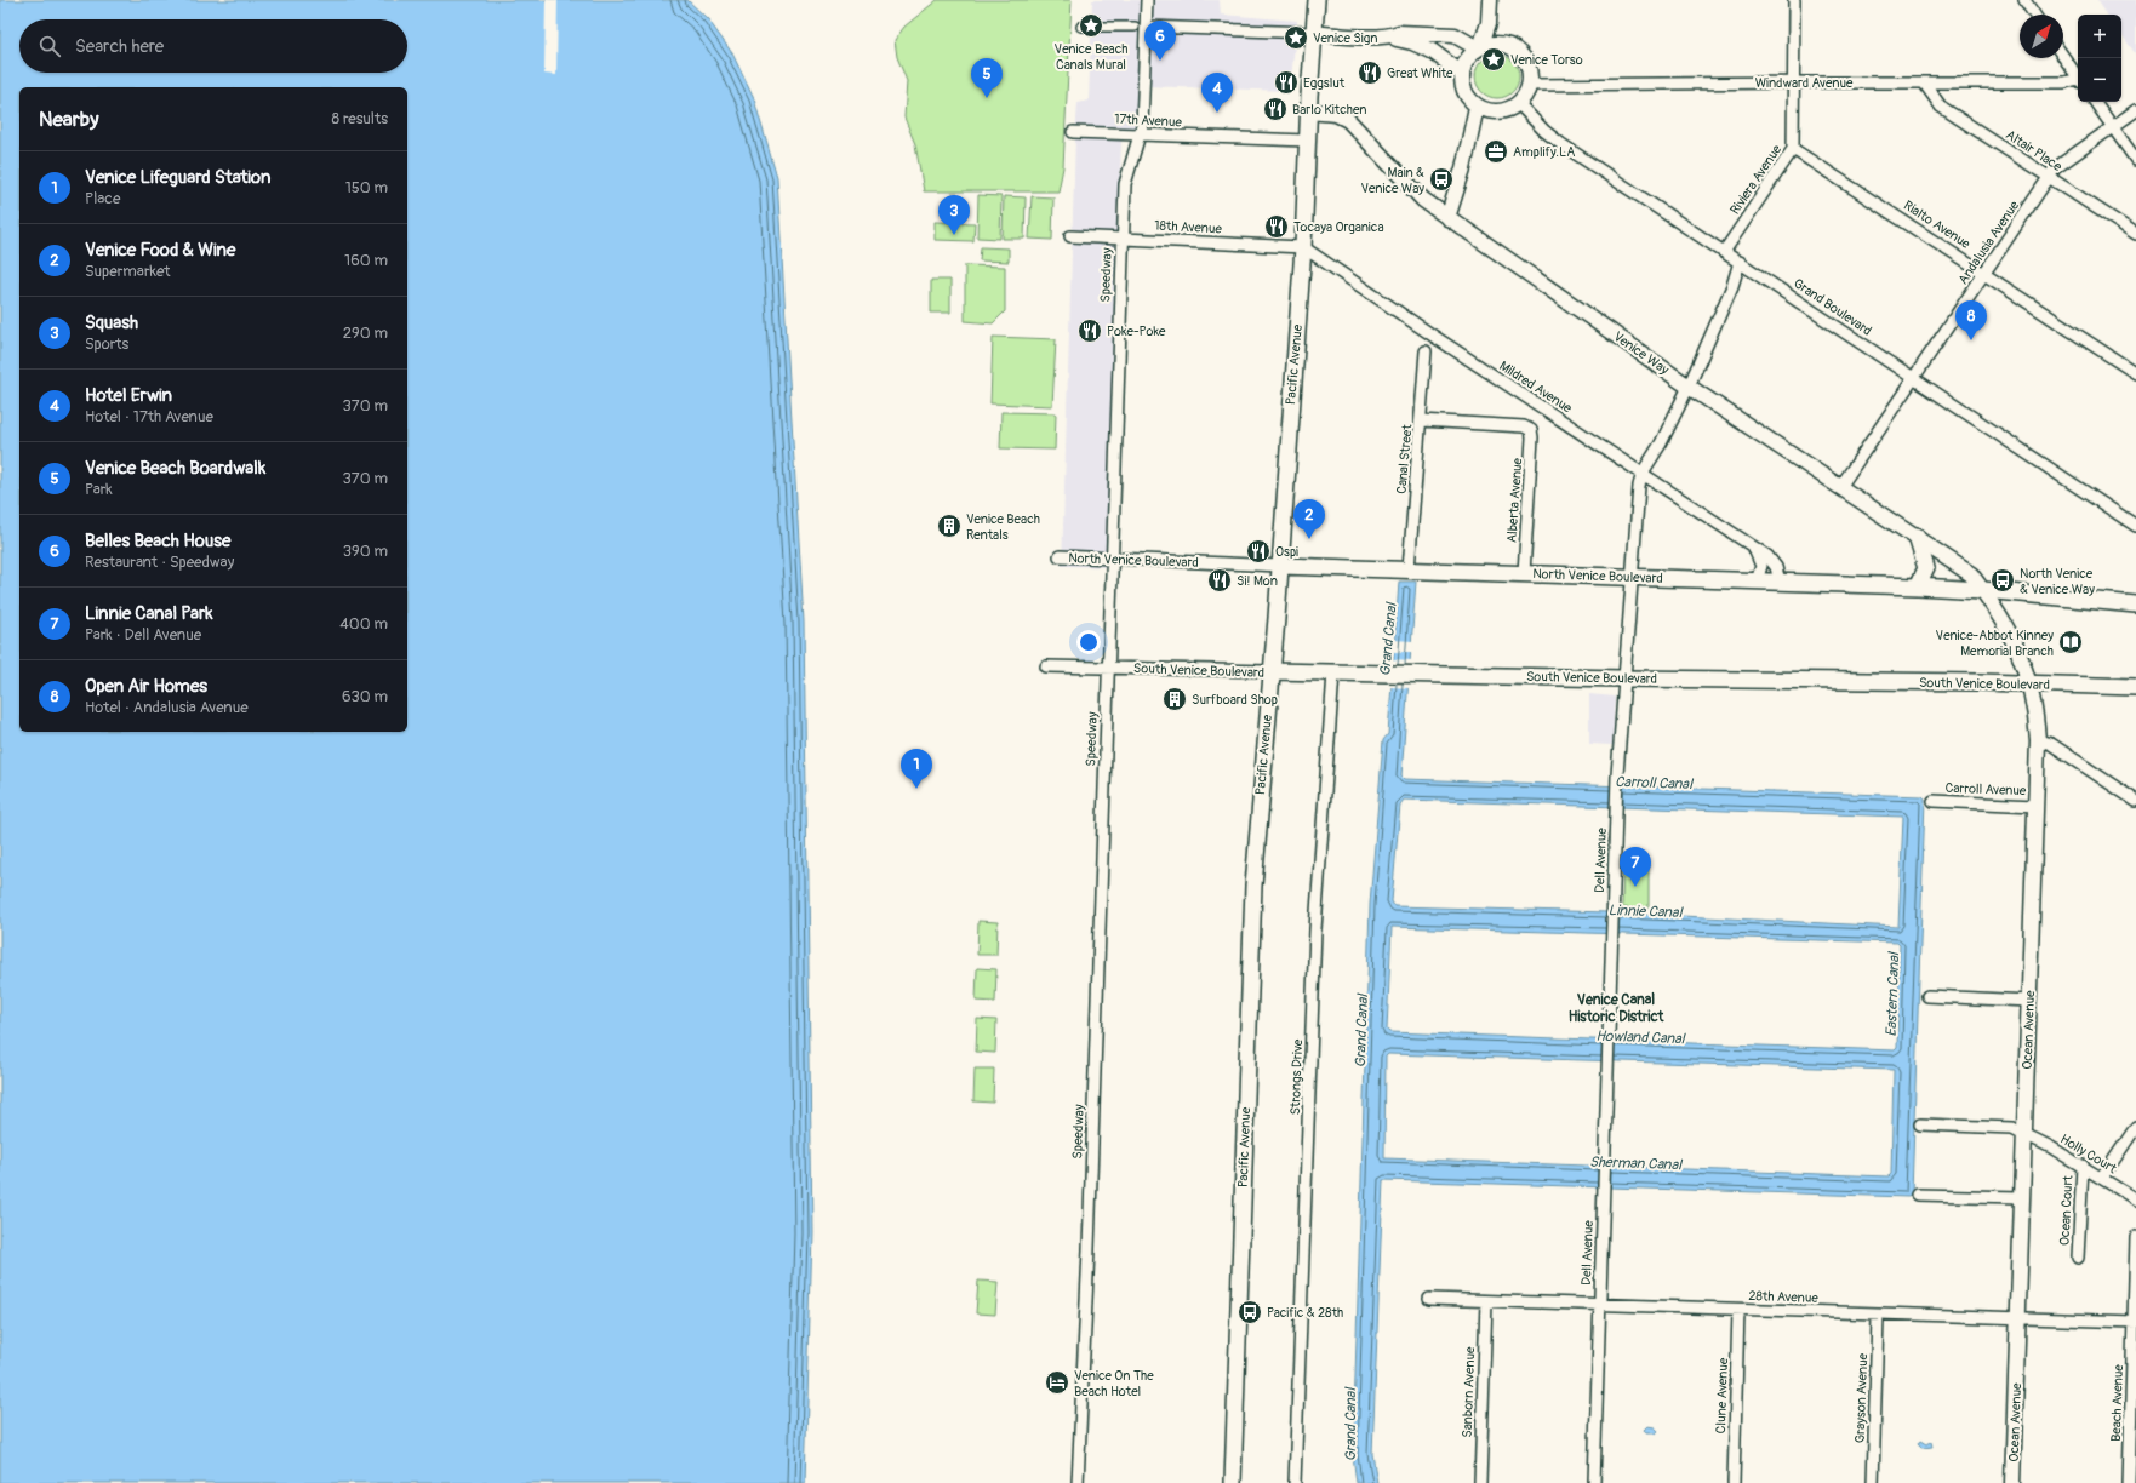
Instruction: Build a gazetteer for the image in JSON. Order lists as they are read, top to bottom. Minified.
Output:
{"streets":{"main road":["Pacific Avenue","North Venice Boulevard","South Venice Boulevard"],"street":["Windward Avenue","17th Avenue","Altair Place","Riviera Avenue","Rialto Avenue","18th Avenue","Andalusia Avenue","Speedway","Grand Boulevard","Venice Way","Mildred Avenue","Canal Street","Alberta Avenue","Carroll Avenue","Dell Avenue","Ocean Avenue","Strongs Drive","Holly Court","Ocean Court","28th Avenue","Sanborn Avenue","Clune Avenue","Grayson Avenue","Beach Avenue"]},"crossings":[["Windward Avenue","Altair Place"],["Windward Avenue","Riviera Avenue"],["Windward Avenue","Grand Boulevard"],["17th Avenue","Speedway"],["17th Avenue","Pacific Avenue"],["Altair Place","Andalusia Avenue"],["Riviera Avenue","Rialto Avenue"],["Riviera Avenue","Grand Boulevard"],["Rialto Avenue","Andalusia Avenue"],["18th Avenue","Speedway"],["18th Avenue","Pacific Avenue"],["18th Avenue","Mildred Avenue"],["Andalusia Avenue","Grand Boulevard"],["Andalusia Avenue","Venice Way"],["Speedway","North Venice Boulevard"],["Speedway","South Venice Boulevard"],["Venice Way","Pacific Avenue"],["Venice Way","North Venice Boulevard"],["Venice Way","Ocean Avenue"],["Pacific Avenue","Mildred Avenue"],["Pacific Avenue","North Venice Boulevard"],["Pacific Avenue","South Venice Boulevard"],["Mildred Avenue","North Venice Boulevard"],["Mildred Avenue","Dell Avenue"],["Canal Street","Alberta Avenue"],["Canal Street","North Venice Boulevard"],["Alberta Avenue","North Venice Boulevard"],["North Venice Boulevard","Dell Avenue"],["North Venice Boulevard","Ocean Avenue"],["South Venice Boulevard","Dell Avenue"],["South Venice Boulevard","Ocean Avenue"],["South Venice Boulevard","Strongs Drive"],["Carroll Avenue","Ocean Avenue"],["Dell Avenue","28th Avenue"],["Ocean Avenue","Holly Court"],["Ocean Avenue","28th Avenue"],["Holly Court","Ocean Court"],["28th Avenue","Sanborn Avenue"],["28th Avenue","Clune Avenue"],["28th Avenue","Grayson Avenue"],["28th Avenue","Beach Avenue"]],"districts":["Venice Canal Historic District"],"water":["Grand Canal","Carroll Canal","Linnie Canal","Eastern Canal","Howland Canal","Sherman Canal"],"places":{"place":["Venice Beach Canals Mural","Venice Sign","Venice Torso"],"restaurant":["Great White","Eggslut","Barlo Kitchen","Tocaya Organica","Poke-Poke","Ospi","Si! Mon"],"office":["Amplify.LA"],"bus stop":["Main & Venice Way","North Venice & Venice Way","Pacific & 28th"],"building":["Venice Beach Rentals","Surfboard Shop"],"library":["Venice-Abbot Kinney Memorial Branch"],"hotel":["Venice On The Beach Hotel"]},"north":"top right","page":{"map_buttons":["+","−"],"search":"Search here","pins":["6","5","4","3","8","2","1","7"],"heading":["Nearby","8 results"],"list":[{"mark":"1","name":"Venice Lifeguard Station","note":"Place","value":"150 m"},{"mark":"2","name":"Venice Food & Wine","note":"Supermarket","value":"160 m"},{"mark":"3","name":"Squash","note":"Sports","value":"290 m"},{"mark":"4","name":"Hotel Erwin","note":"Hotel · 17th Avenue","value":"370 m"},{"mark":"5","name":"Venice Beach Boardwalk","note":"Park","value":"370 m"},{"mark":"6","name":"Belles Beach House","note":"Restaurant · Speedway","value":"390 m"},{"mark":"7","name":"Linnie Canal Park","note":"Park · Dell Avenue","value":"400 m"},{"mark":"8","name":"Open Air Homes","note":"Hotel · Andalusia Avenue","value":"630 m"}]}}
